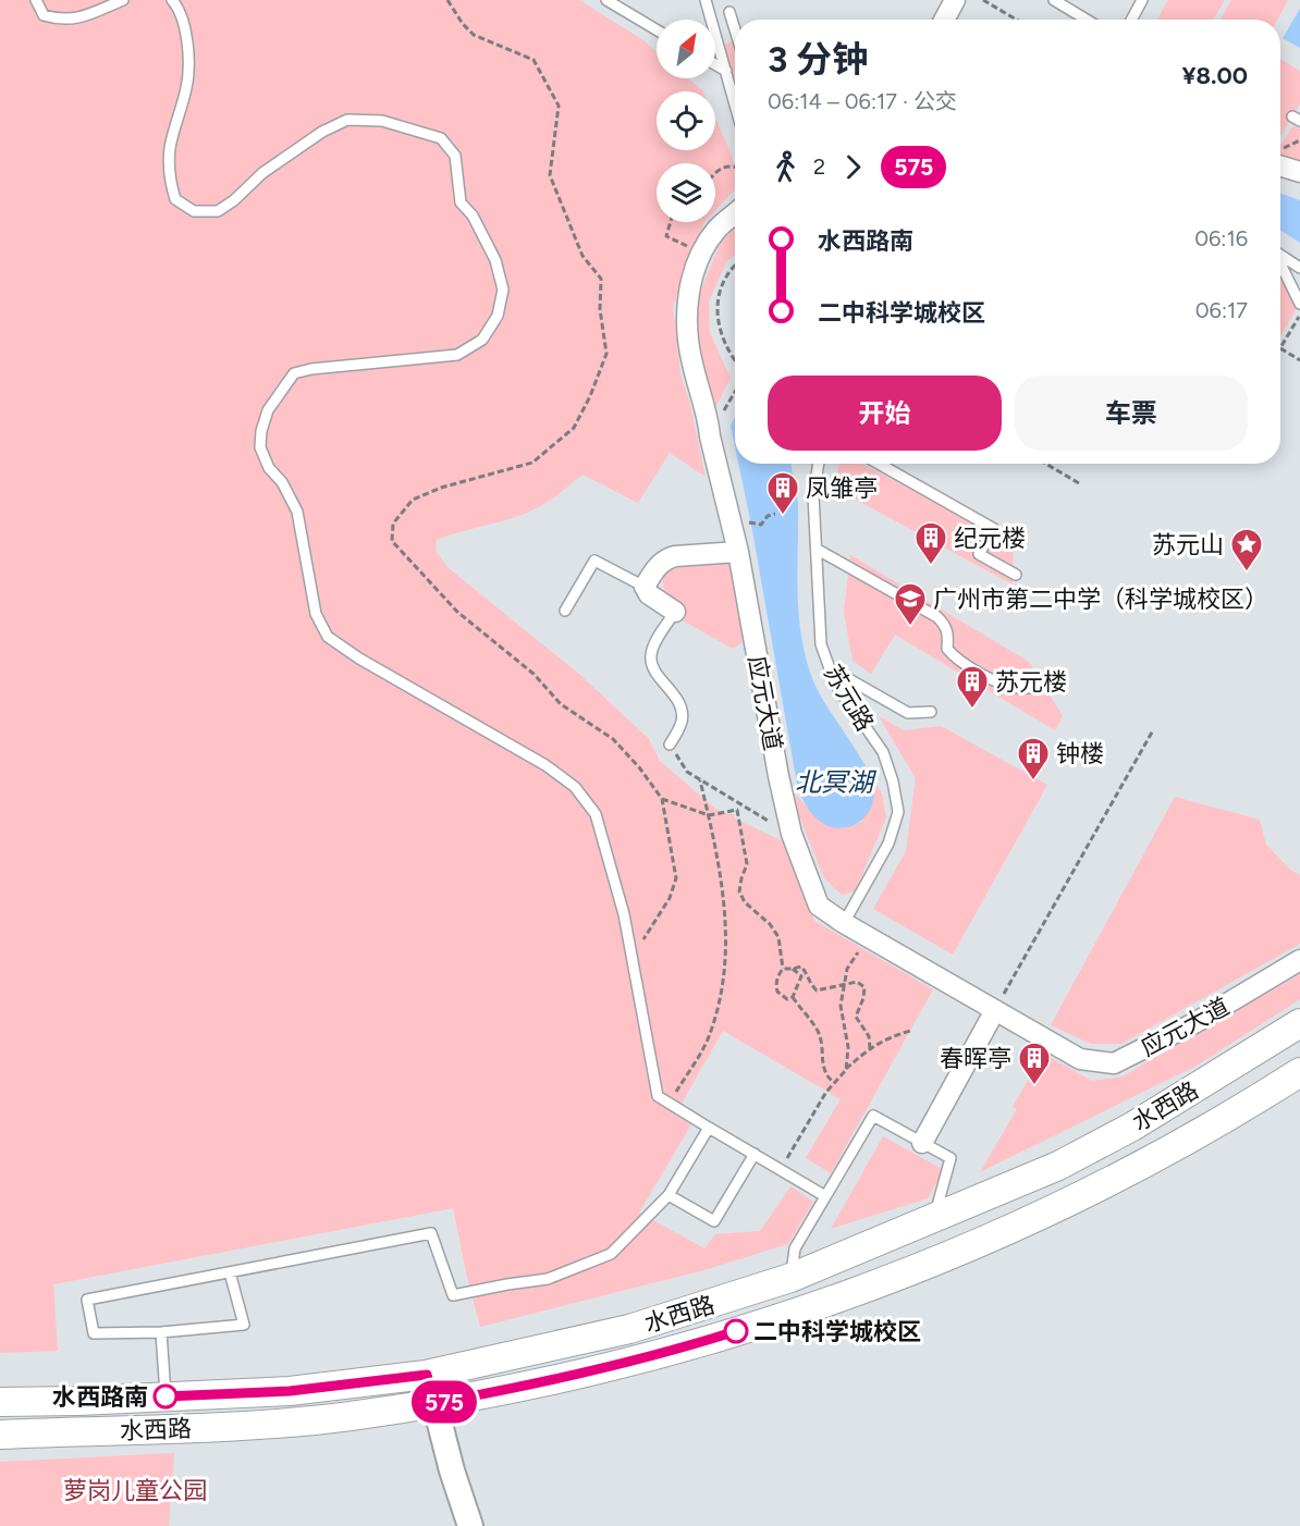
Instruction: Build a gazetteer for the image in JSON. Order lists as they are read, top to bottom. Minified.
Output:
{"streets":{"main road":["水西路"],"street":["应元大道"],"lane":["苏元路"]},"crossings":[["苏元路","应元大道"]],"water":["北冥湖"],"parks":["萝岗儿童公园"],"places":{"building":["凤雏亭","纪元楼","苏元楼","钟楼","春晖亭"],"place":["苏元山"],"school or university":["广州市第二中学（科学城校区）"],"other":["二中科学城校区","水西路南"]},"lines":["bus line 575"],"north":"top right","page":{"on_map":"575","heading":["3 分钟","06:14 – 06:17 · 公交","¥8.00"],"legs":["2","575"],"list":[{"name":"水西路南","value":"06:16"},{"name":"二中科学城校区","value":"06:17"}],"buttons":["开始","车票"]}}
